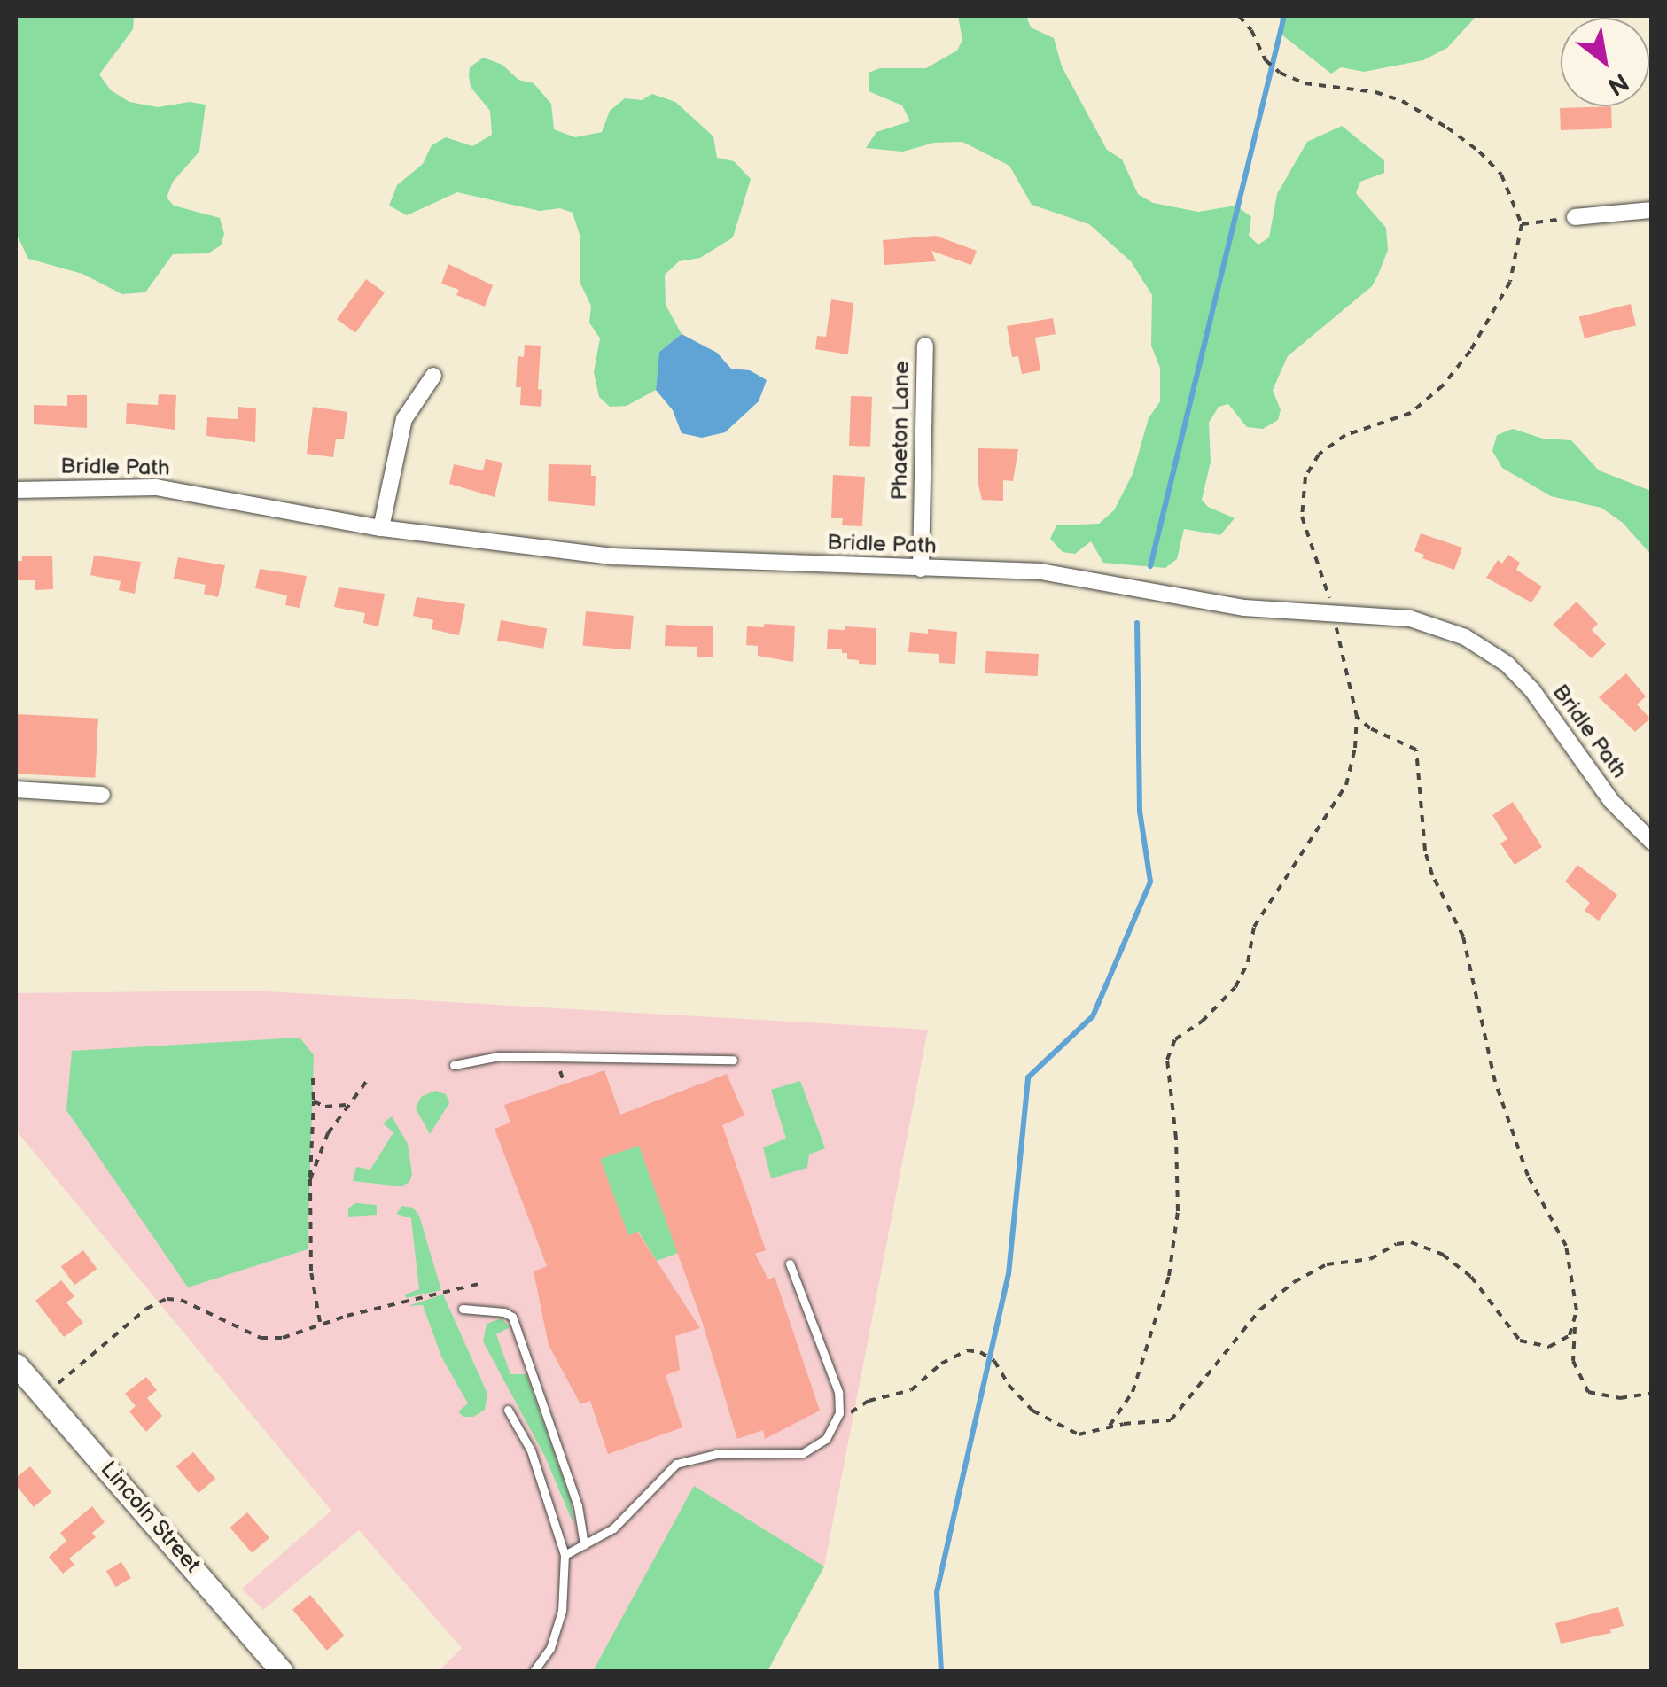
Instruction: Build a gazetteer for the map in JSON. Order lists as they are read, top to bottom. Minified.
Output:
{"streets":{"main road":["Lincoln Street"],"street":["Phaeton Lane","Bridle Path"]},"crossings":[["Phaeton Lane","Bridle Path"]],"north":"bottom right"}
